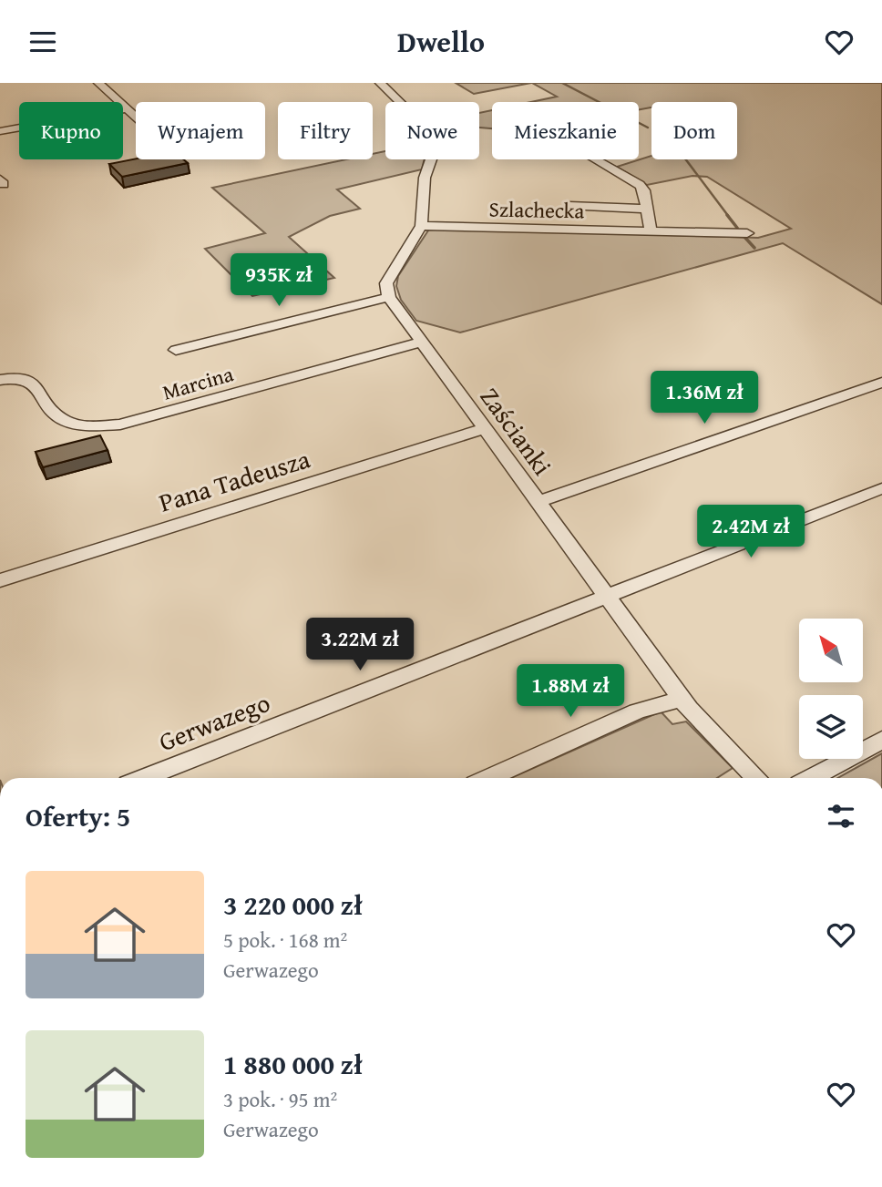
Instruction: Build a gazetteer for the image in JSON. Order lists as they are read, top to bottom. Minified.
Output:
{"streets":{"street":["Szlachecka","Marcina","Zaścianki","Pana Tadeusza","Gerwazego"]},"crossings":[["Marcina","Zaścianki"],["Zaścianki","Pana Tadeusza"],["Zaścianki","Gerwazego"]],"north":"top left","page":{"header":"Dwello","chip":["Kupno","Wynajem","Filtry","Nowe","Mieszkanie","Dom"],"price":["935K zł","1.36M zł","2.42M zł","3.22M zł","1.88M zł"],"heading":"Oferty: 5","list":[{"name":"3 220 000 zł","note":"5 pok. · 168 m² · Gerwazego"},{"name":"1 880 000 zł","note":"3 pok. · 95 m² · Gerwazego"}]}}
